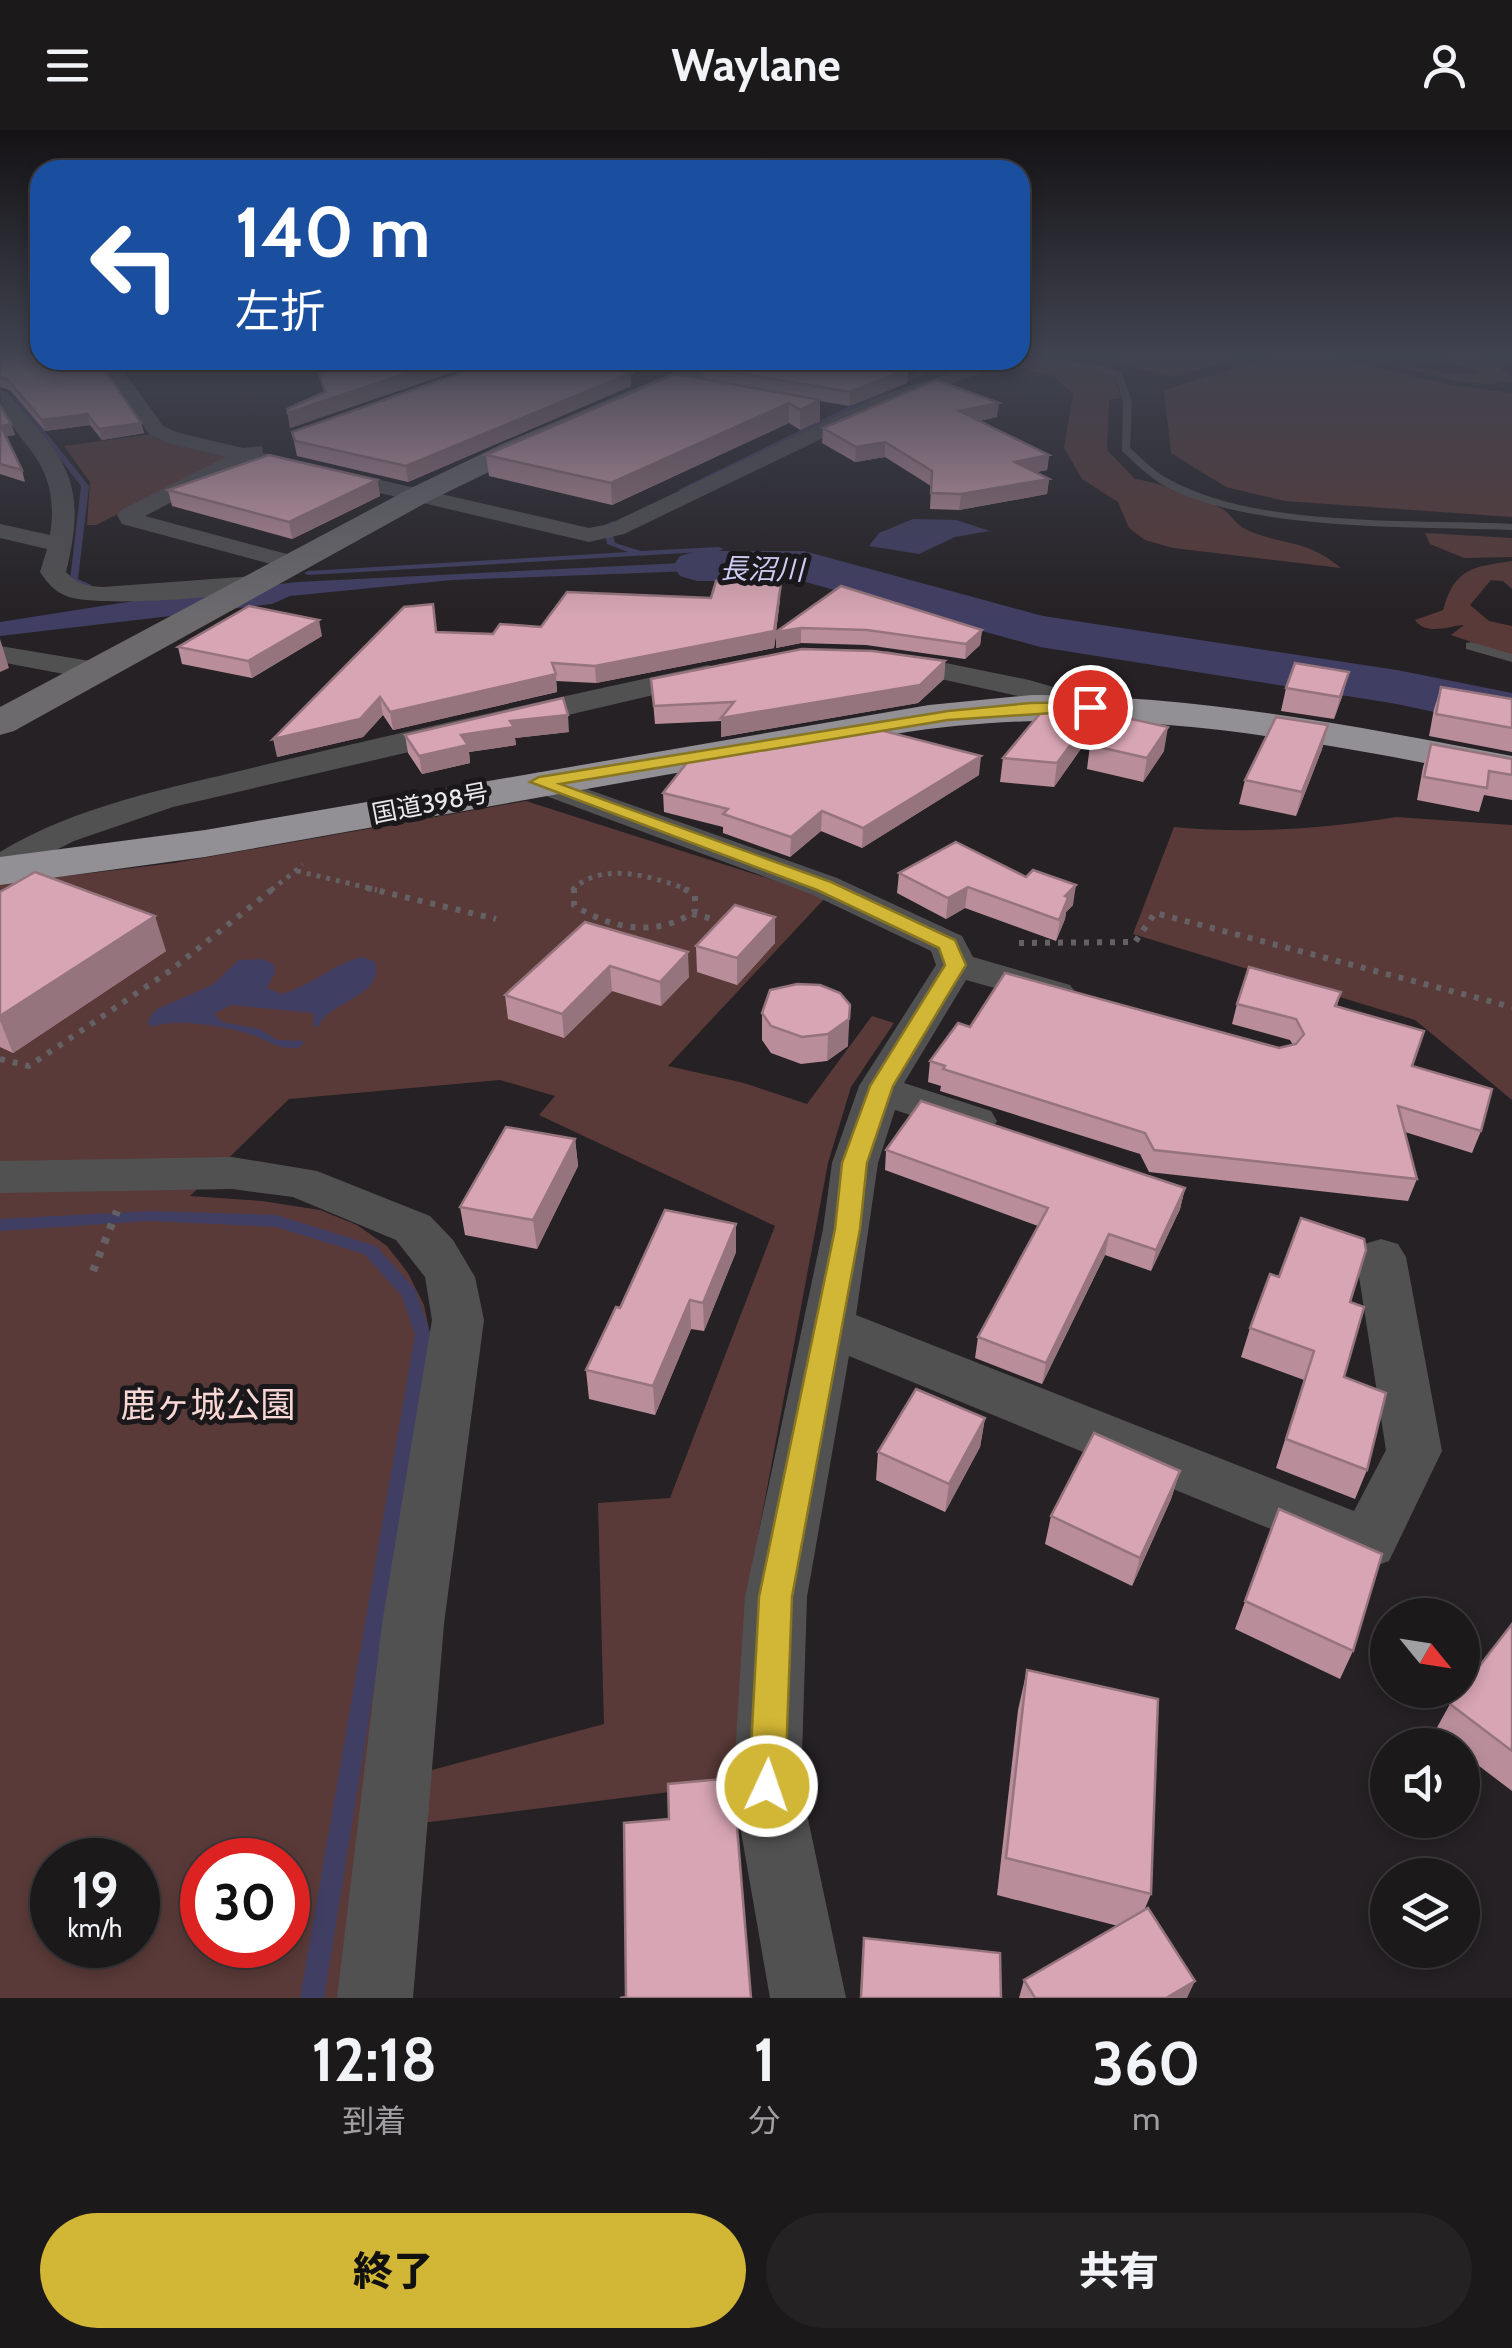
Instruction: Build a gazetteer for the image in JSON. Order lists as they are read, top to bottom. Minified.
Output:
{"streets":{"highway":["国道398号"]},"water":["長沼川"],"parks":["鹿ヶ城公園"],"north":"bottom right","page":{"header":"Waylane","turn":["140 m","左折"],"speed":"19 km/h","limit":"30","eta":["12:18","到着","1","分","360","m"],"buttons":["終了","共有"]}}
